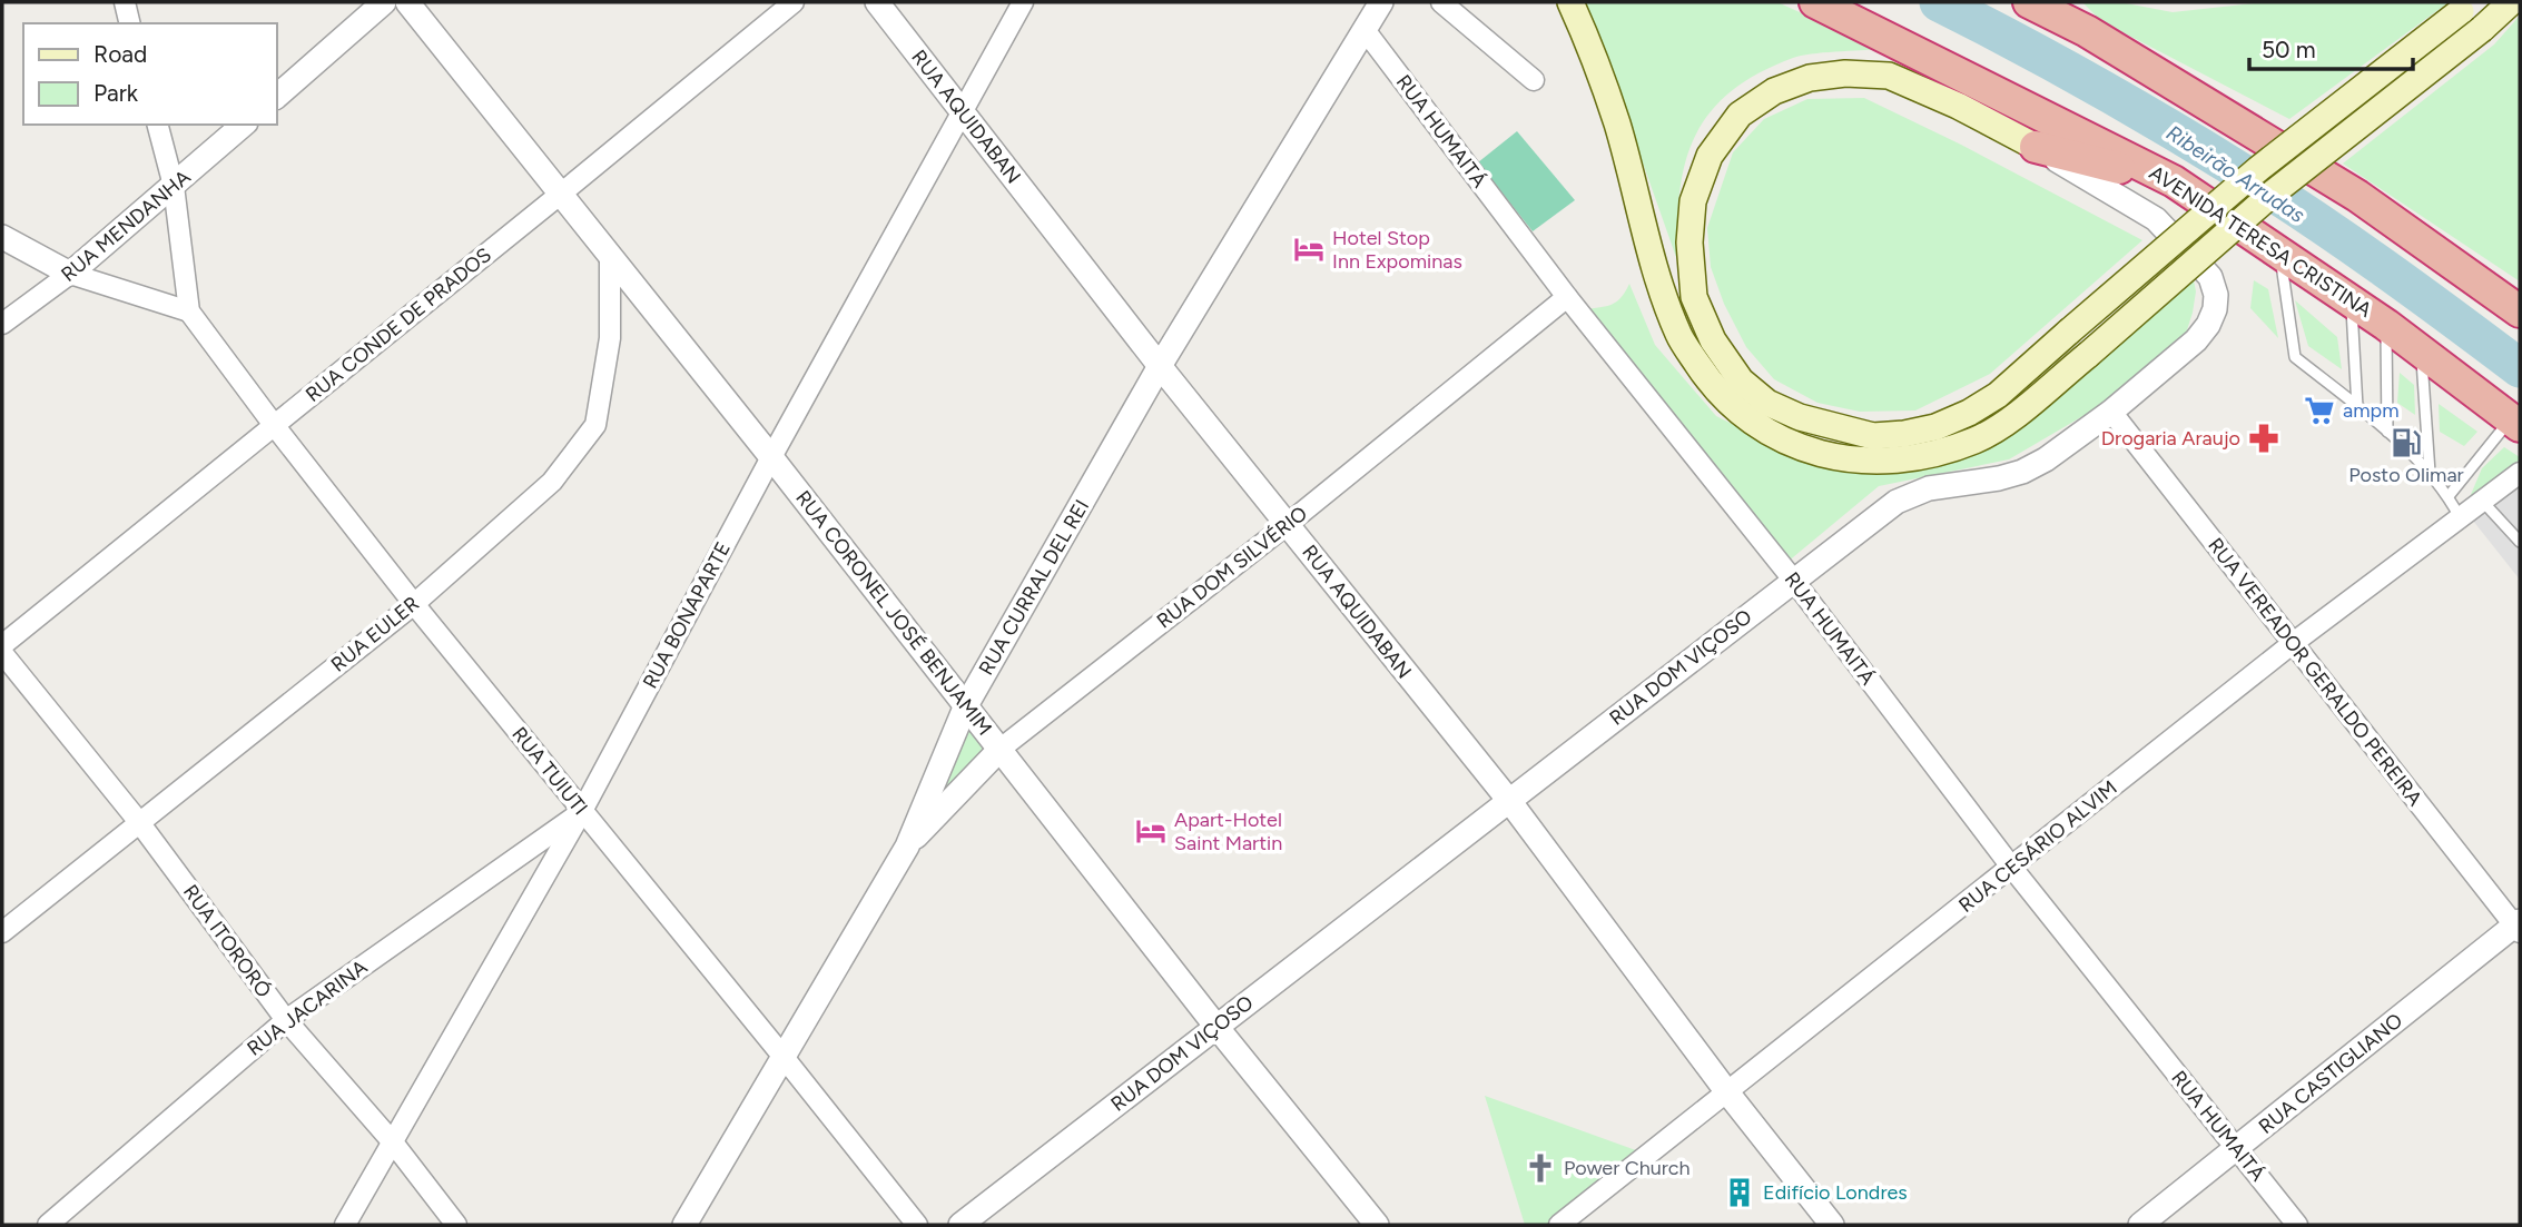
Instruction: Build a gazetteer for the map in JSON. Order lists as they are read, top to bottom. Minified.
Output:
{"streets":{"highway":["AVENIDA TERESA CRISTINA"],"street":["RUA AQUIDABAN","RUA HUMAITÁ","RUA MENDANHA","RUA CONDE DE PRADOS","RUA DOM SILVÉRIO","RUA CURRAL DEL REI","RUA CORONEL JOSÉ BENJAMIM","RUA BONAPARTE","RUA EULER","RUA DOM VIÇOSO","RUA VEREADOR GERALDO PEREIRA","RUA TUIUTI","RUA CESÁRIO ALVIM","RUA ITORORÓ","RUA JACARINA","RUA CASTIGLIANO"]},"crossings":[["RUA AQUIDABAN","RUA DOM SILVÉRIO"],["RUA AQUIDABAN","RUA CURRAL DEL REI"],["RUA AQUIDABAN","RUA BONAPARTE"],["RUA AQUIDABAN","RUA DOM VIÇOSO"],["RUA AQUIDABAN","RUA CESÁRIO ALVIM"],["RUA HUMAITÁ","RUA DOM SILVÉRIO"],["RUA HUMAITÁ","RUA CURRAL DEL REI"],["RUA HUMAITÁ","RUA DOM VIÇOSO"],["RUA HUMAITÁ","RUA CESÁRIO ALVIM"],["RUA HUMAITÁ","RUA CASTIGLIANO"],["RUA CONDE DE PRADOS","RUA CORONEL JOSÉ BENJAMIM"],["RUA CONDE DE PRADOS","RUA TUIUTI"],["RUA DOM SILVÉRIO","RUA CURRAL DEL REI"],["RUA DOM SILVÉRIO","RUA CORONEL JOSÉ BENJAMIM"],["RUA CURRAL DEL REI","RUA CORONEL JOSÉ BENJAMIM"],["RUA CURRAL DEL REI","RUA TUIUTI"],["RUA CORONEL JOSÉ BENJAMIM","RUA BONAPARTE"],["RUA CORONEL JOSÉ BENJAMIM","RUA EULER"],["RUA CORONEL JOSÉ BENJAMIM","RUA DOM VIÇOSO"],["RUA BONAPARTE","RUA TUIUTI"],["RUA BONAPARTE","RUA ITORORÓ"],["RUA BONAPARTE","RUA JACARINA"],["RUA EULER","RUA TUIUTI"],["RUA EULER","RUA ITORORÓ"],["RUA DOM VIÇOSO","RUA VEREADOR GERALDO PEREIRA"],["RUA VEREADOR GERALDO PEREIRA","RUA CESÁRIO ALVIM"],["RUA VEREADOR GERALDO PEREIRA","RUA CASTIGLIANO"],["RUA TUIUTI","RUA JACARINA"],["RUA ITORORÓ","RUA JACARINA"]],"water":["Ribeirão Arrudas"],"places":{"hotel":["Hotel Stop Inn Expominas","Apart-Hotel Saint Martin"],"supermarket":["ampm"],"pharmacy":["Drogaria Araujo"],"fuel station":["Posto Olimar"],"church":["Power Church"],"building":["Edifício Londres"]},"legend":["Road","Park"],"scale_bar":"50 m"}
